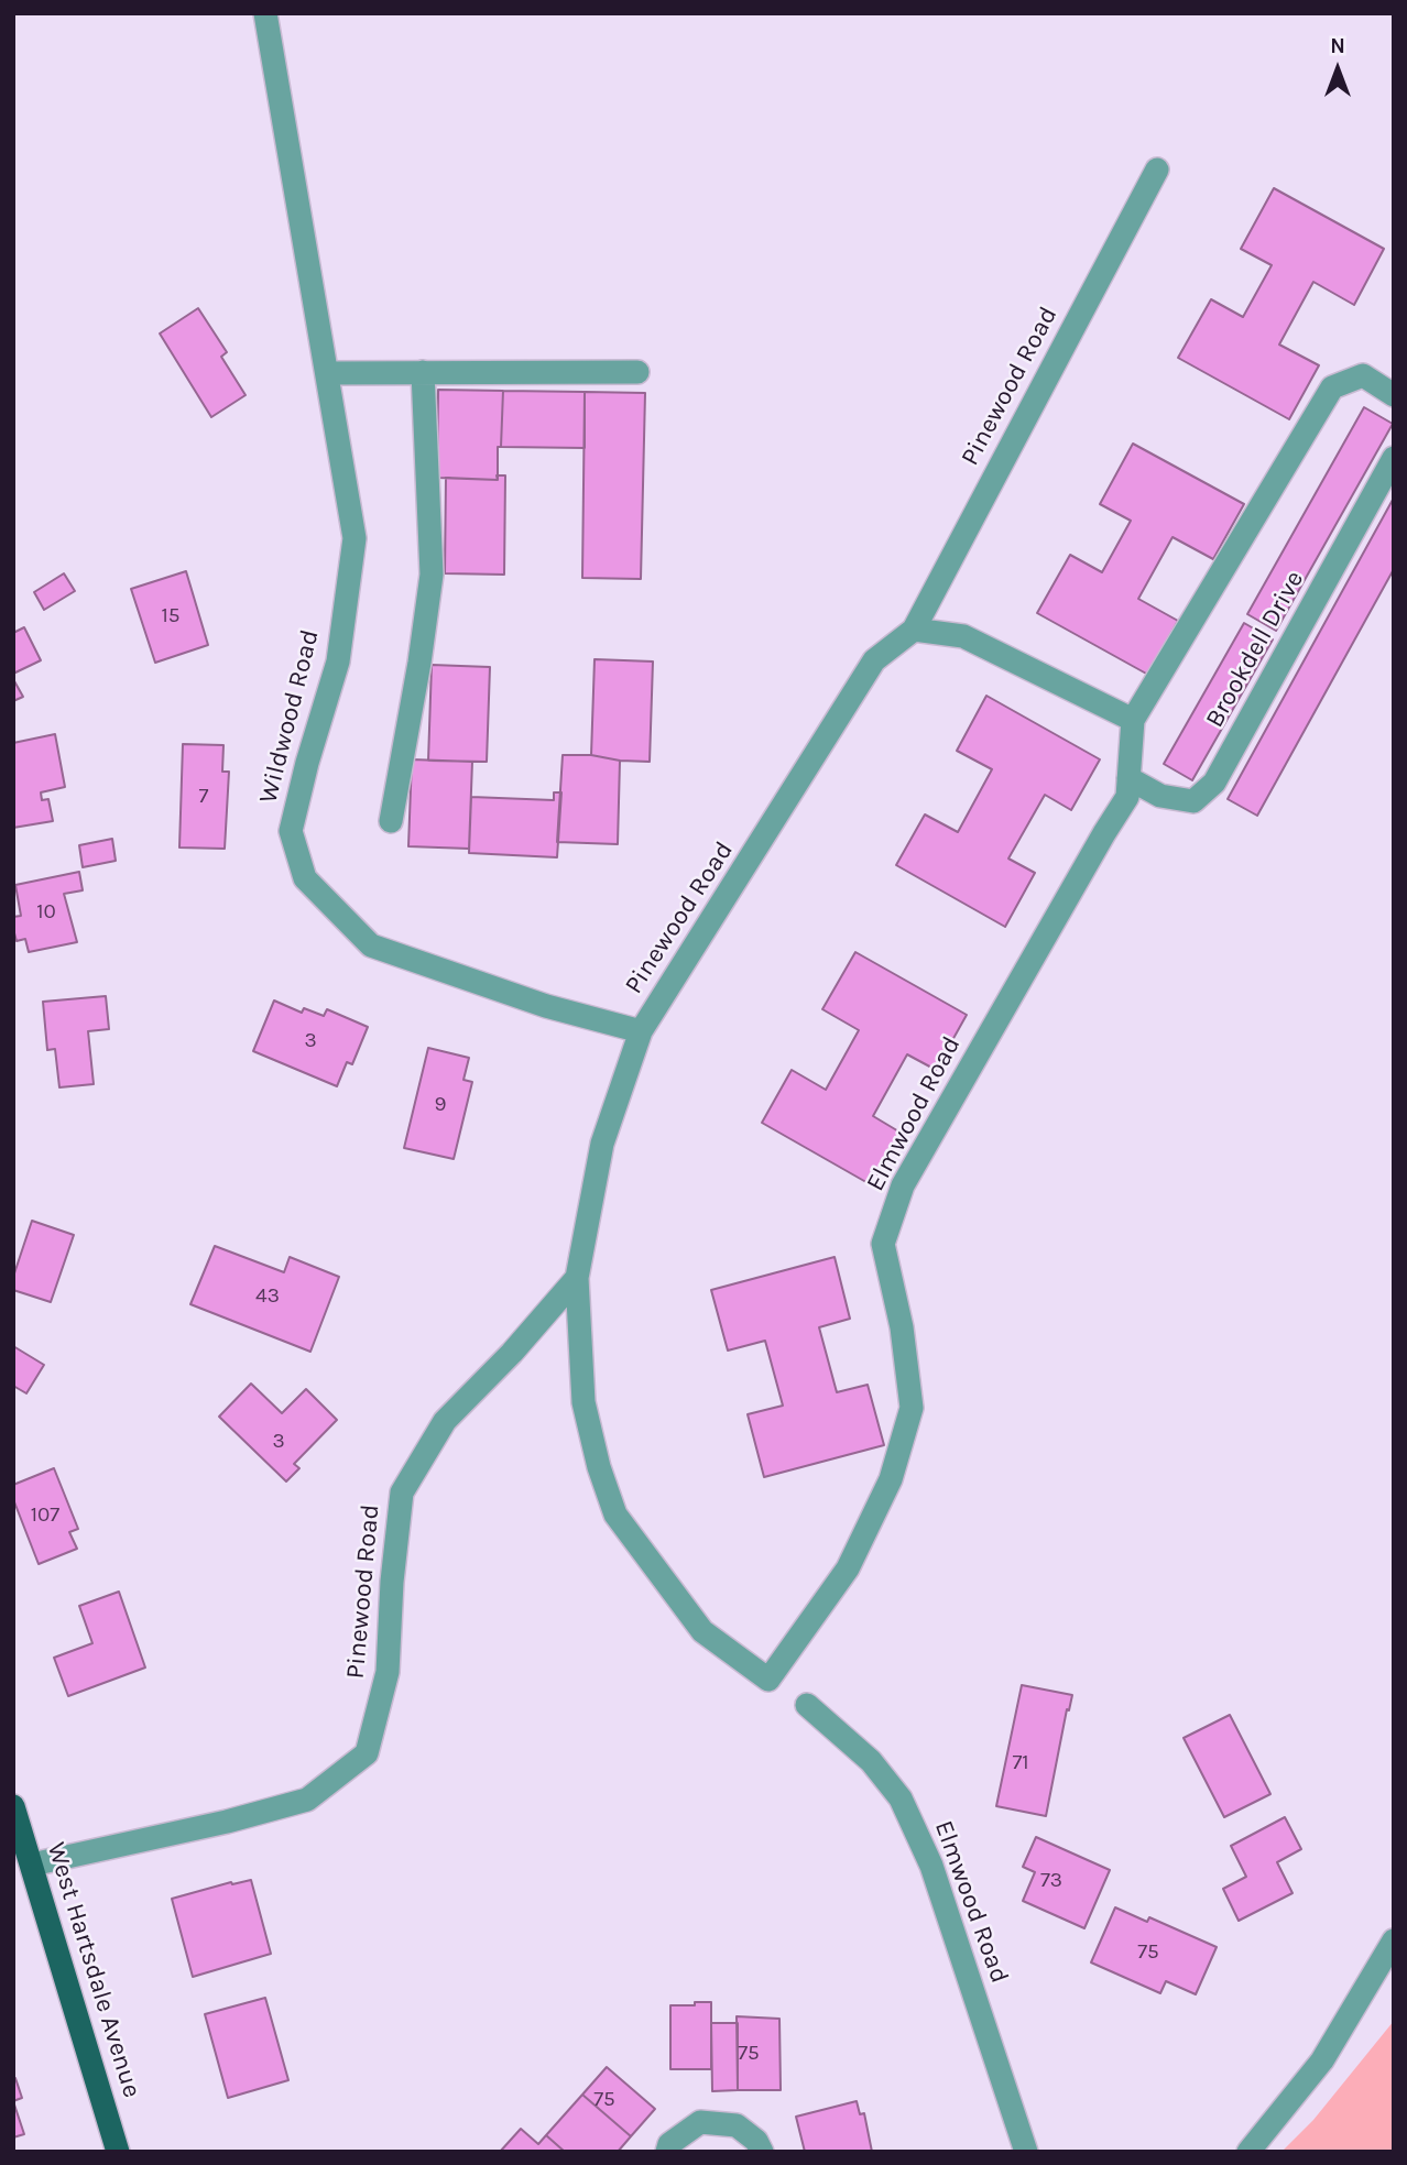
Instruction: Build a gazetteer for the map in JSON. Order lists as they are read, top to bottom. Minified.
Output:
{"streets":{"main road":["West Hartsdale Avenue"],"street":["Pinewood Road","Brookdell Drive","Wildwood Road","Elmwood Road"]},"crossings":[["Pinewood Road","Wildwood Road"],["Pinewood Road","Elmwood Road"],["Pinewood Road","West Hartsdale Avenue"],["Brookdell Drive","Elmwood Road"]],"house_numbers":["15","7","10","3","9","43","3","107","71","73","75","75","75"],"north":"top"}
